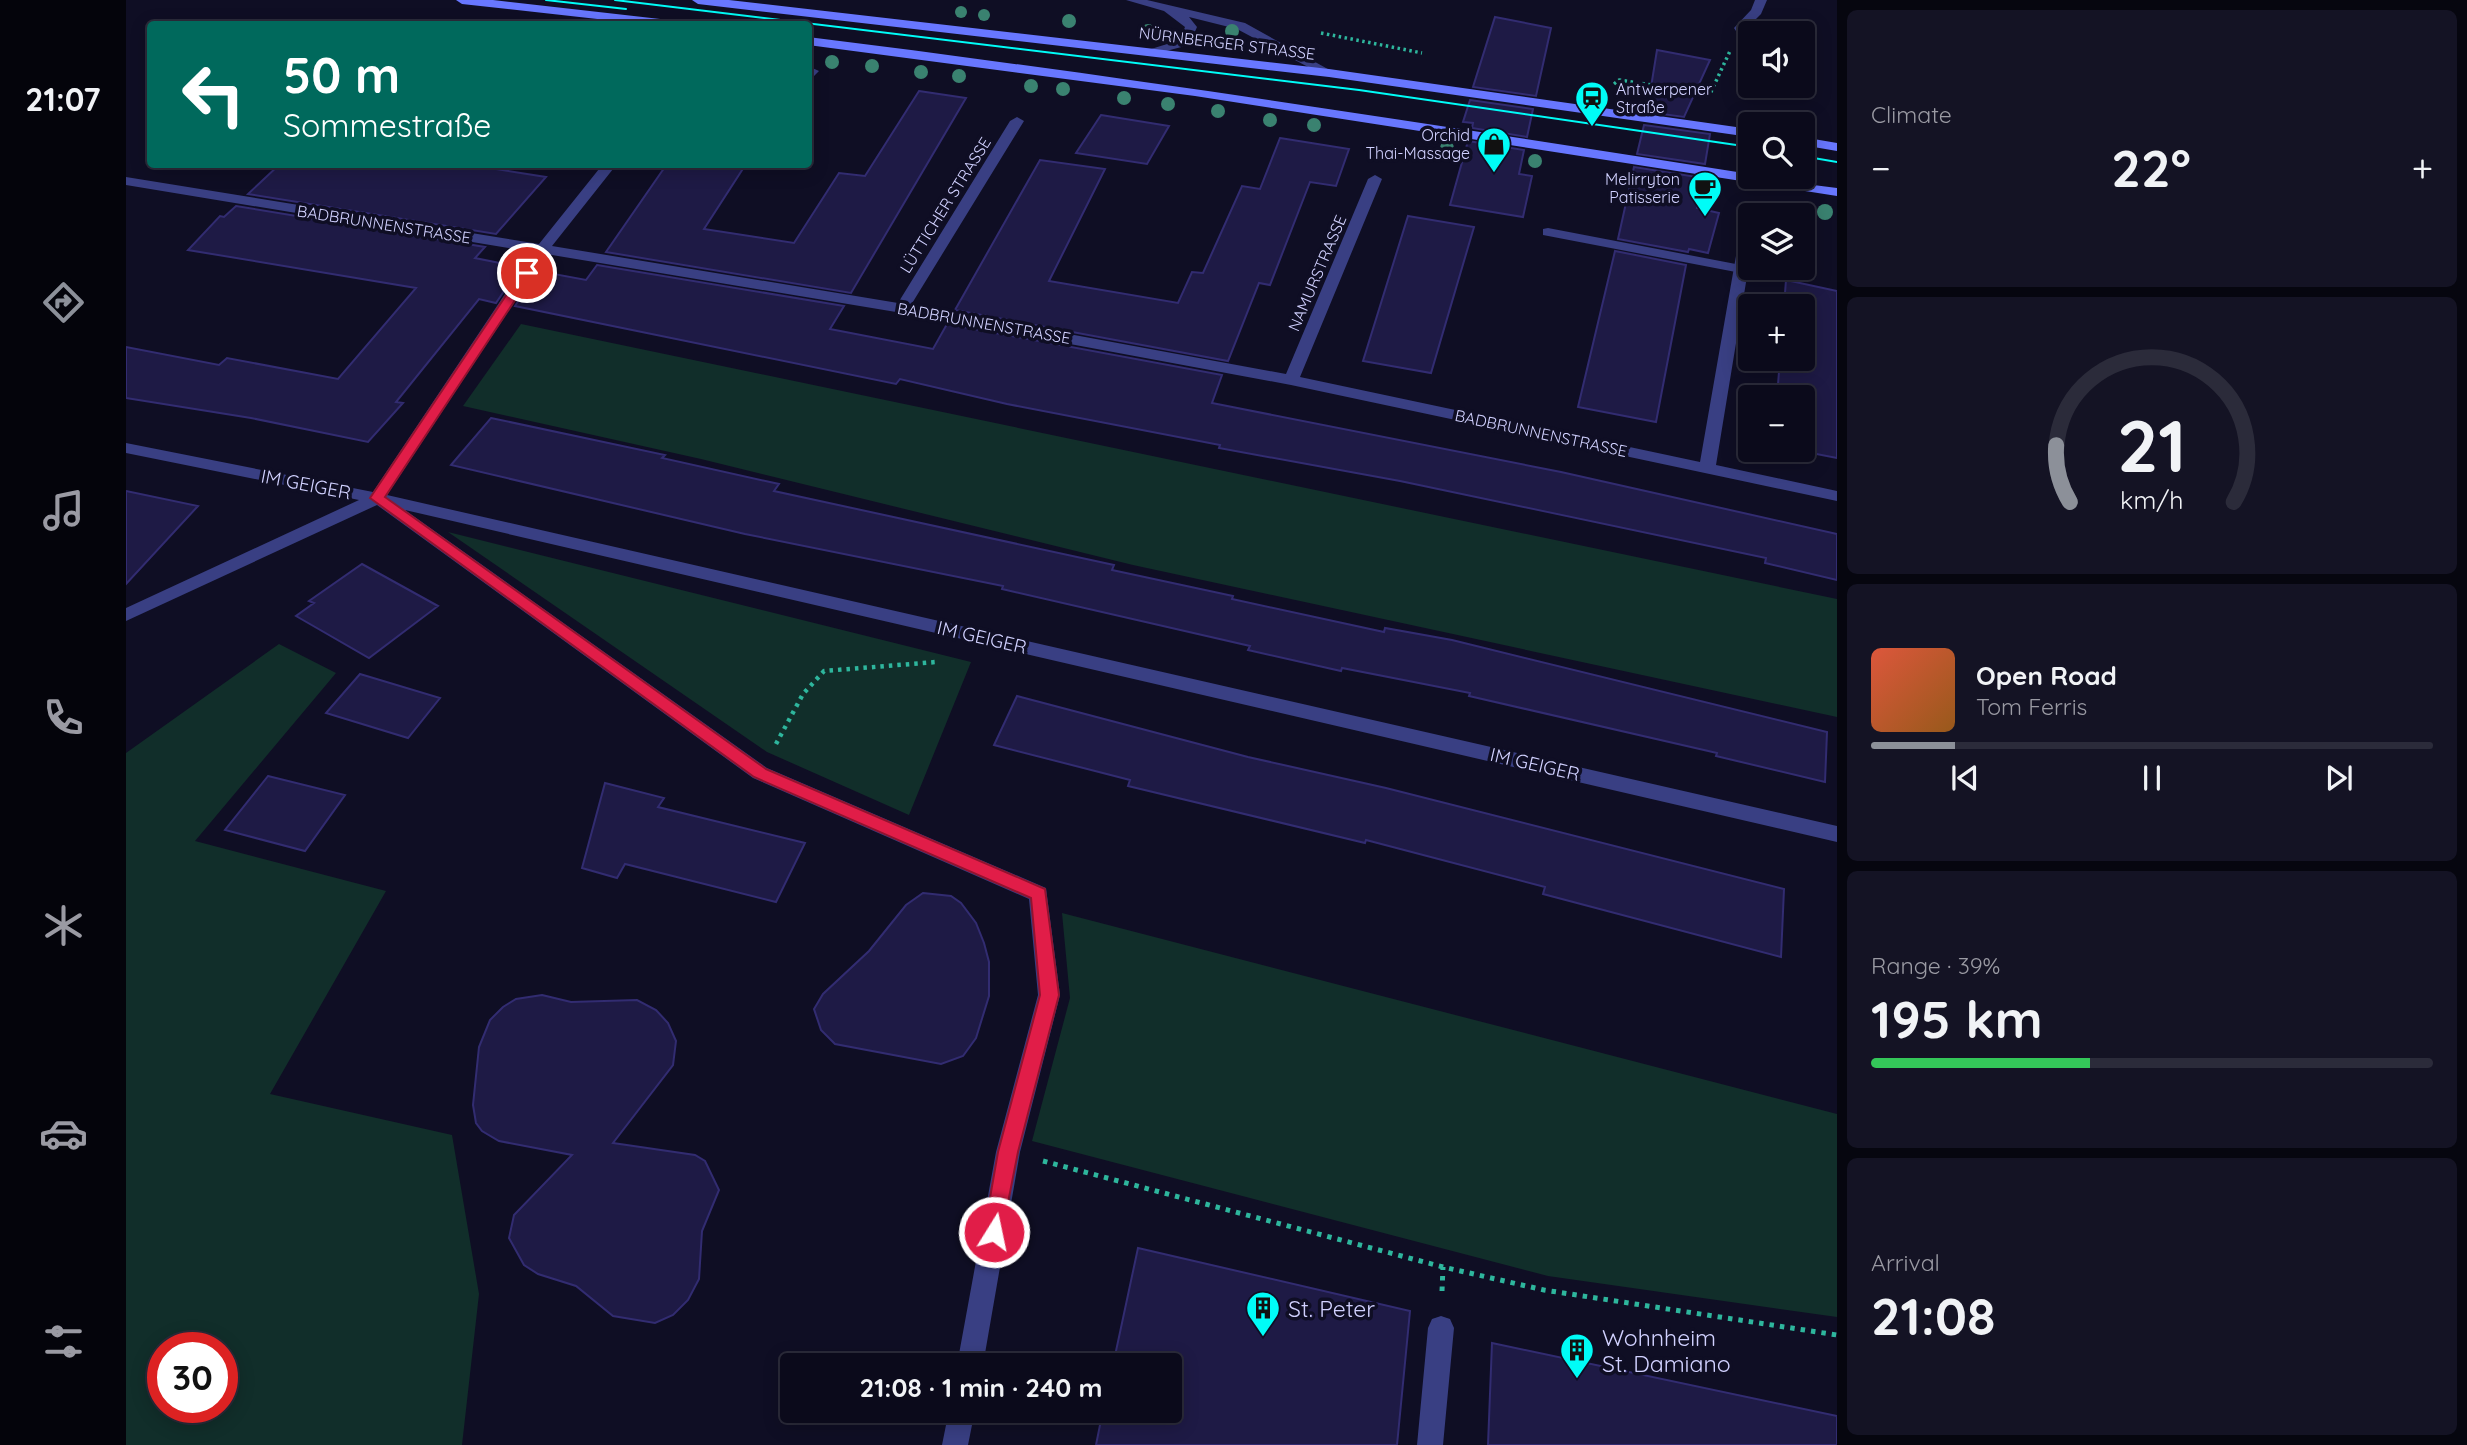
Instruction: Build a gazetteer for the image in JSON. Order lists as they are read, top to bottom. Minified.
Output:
{"streets":{"main road":["NÜRNBERGER STRASSE"],"street":["LÜTTICHER STRASSE","BADBRUNNENSTRASSE","NAMURSTRASSE","IM GEIGER"]},"crossings":[["LÜTTICHER STRASSE","BADBRUNNENSTRASSE"],["BADBRUNNENSTRASSE","NAMURSTRASSE"]],"places":{"station":["Antwerpener Straße"],"shop":["Orchid Thai-Massage"],"cafe":["Melirryton Patisserie"],"building":["St. Peter","Wohnheim St. Damiano"]},"page":{"tabs":"21:07","tile":["Climate",["Range · 39%","195 km"],["Arrival","21:08"]],"map_buttons":["+","−"],"turn":["50 m","Sommestraße"],"heat":["−","22°","+"],"song":["Open Road","Tom Ferris"],"limit":"30","trip":"21:08 · 1 min · 240 m","gauge":["21","km/h"]}}
